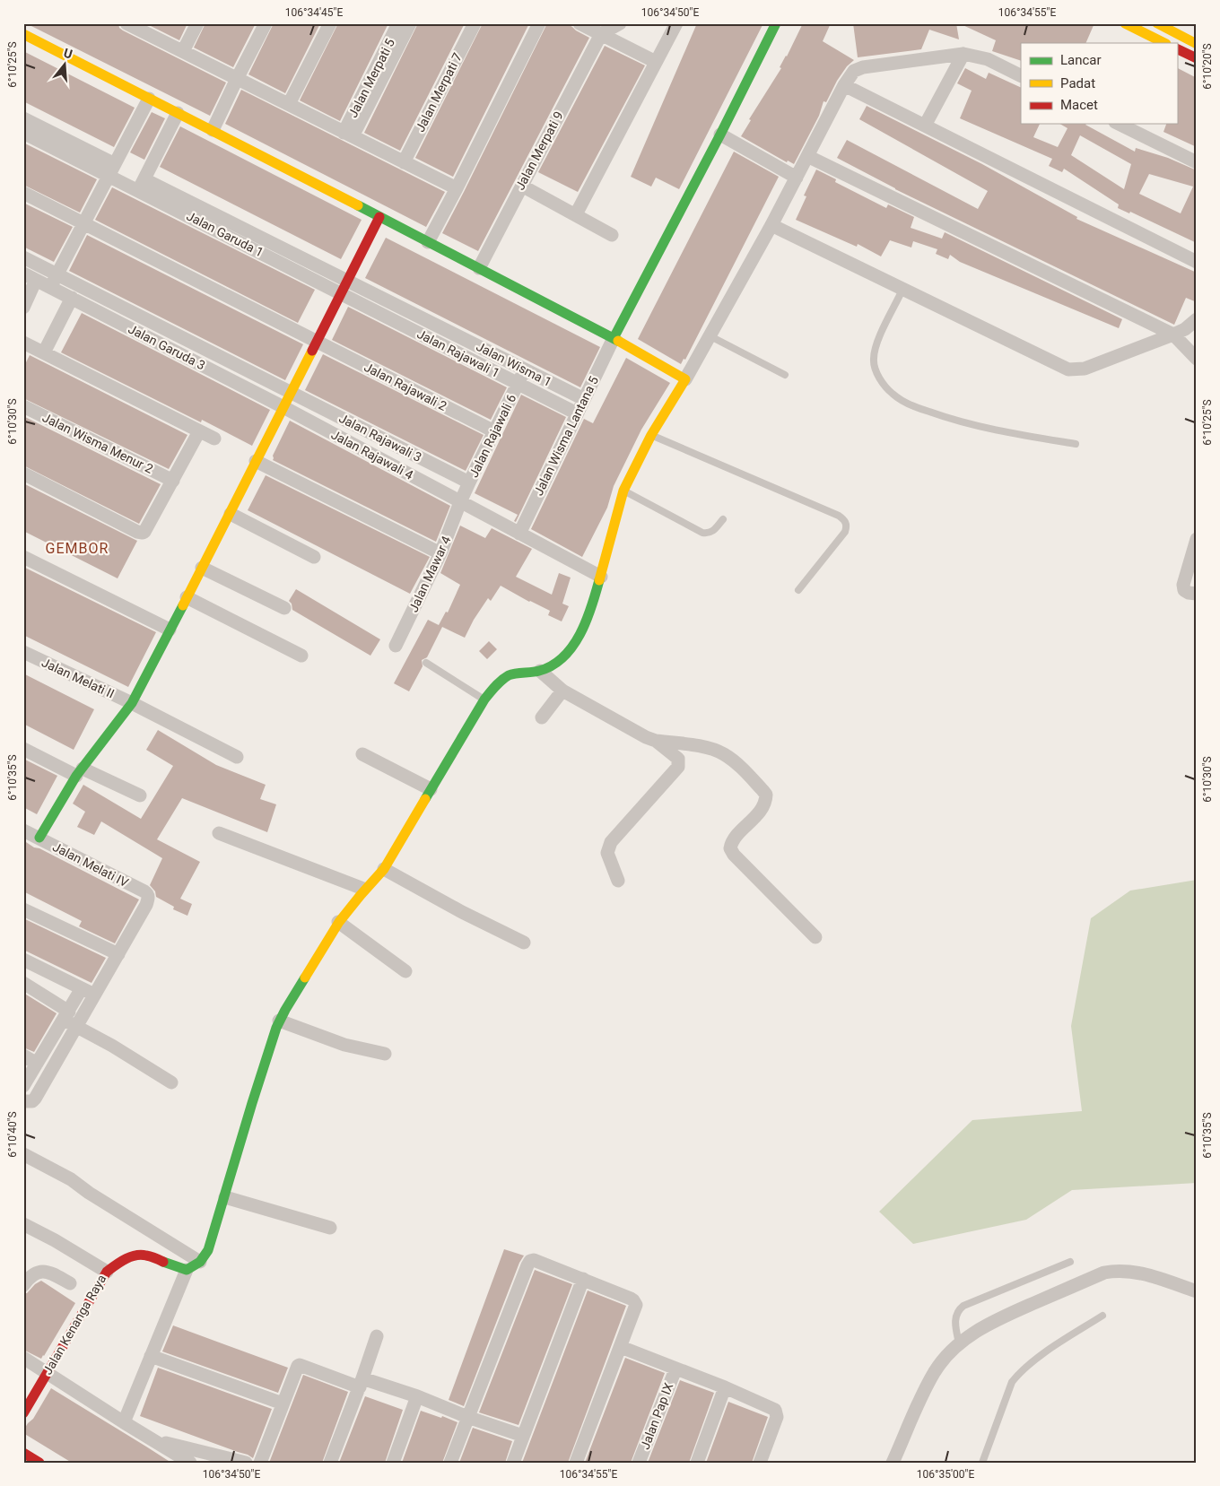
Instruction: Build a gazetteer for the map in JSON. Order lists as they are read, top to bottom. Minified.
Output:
{"streets":{"street":["Jalan Merpati 5","Jalan Merpati 7","Jalan Merpati 9","Jalan Garuda 1","Jalan Garuda 3","Jalan Rajawali 1","Jalan Wisma 1","Jalan Rajawali 2","Jalan Rajawali 6","Jalan Wisma Lantana 5","Jalan Rajawali 3","Jalan Wisma Menur 2","Jalan Rajawali 4","Jalan Mawar 4","Jalan Melati II","Jalan Melati IV","Jalan Kenanga Raya","Jalan Pap IX"]},"crossings":[["Jalan Garuda 1","Jalan Rajawali 1"],["Jalan Garuda 1","Jalan Wisma 1"],["Jalan Garuda 3","Jalan Rajawali 3"],["Jalan Garuda 3","Jalan Rajawali 4"],["Jalan Rajawali 1","Jalan Rajawali 6"],["Jalan Rajawali 1","Jalan Wisma Lantana 5"],["Jalan Wisma 1","Jalan Rajawali 6"],["Jalan Wisma 1","Jalan Wisma Lantana 5"],["Jalan Rajawali 2","Jalan Rajawali 6"],["Jalan Rajawali 6","Jalan Rajawali 3"],["Jalan Rajawali 6","Jalan Rajawali 4"],["Jalan Rajawali 6","Jalan Mawar 4"],["Jalan Wisma Lantana 5","Jalan Rajawali 4"],["Jalan Rajawali 4","Jalan Mawar 4"]],"districts":["GEMBOR"],"legend":["Lancar","Padat","Macet"],"north":"top","coordinates":["106°34'45\"E","106°34'50\"E","106°34'55\"E","6°10'25\"S","6°10'20\"S","6°10'30\"S","6°10'35\"S","6°10'40\"S","106°35'00\"E"]}
